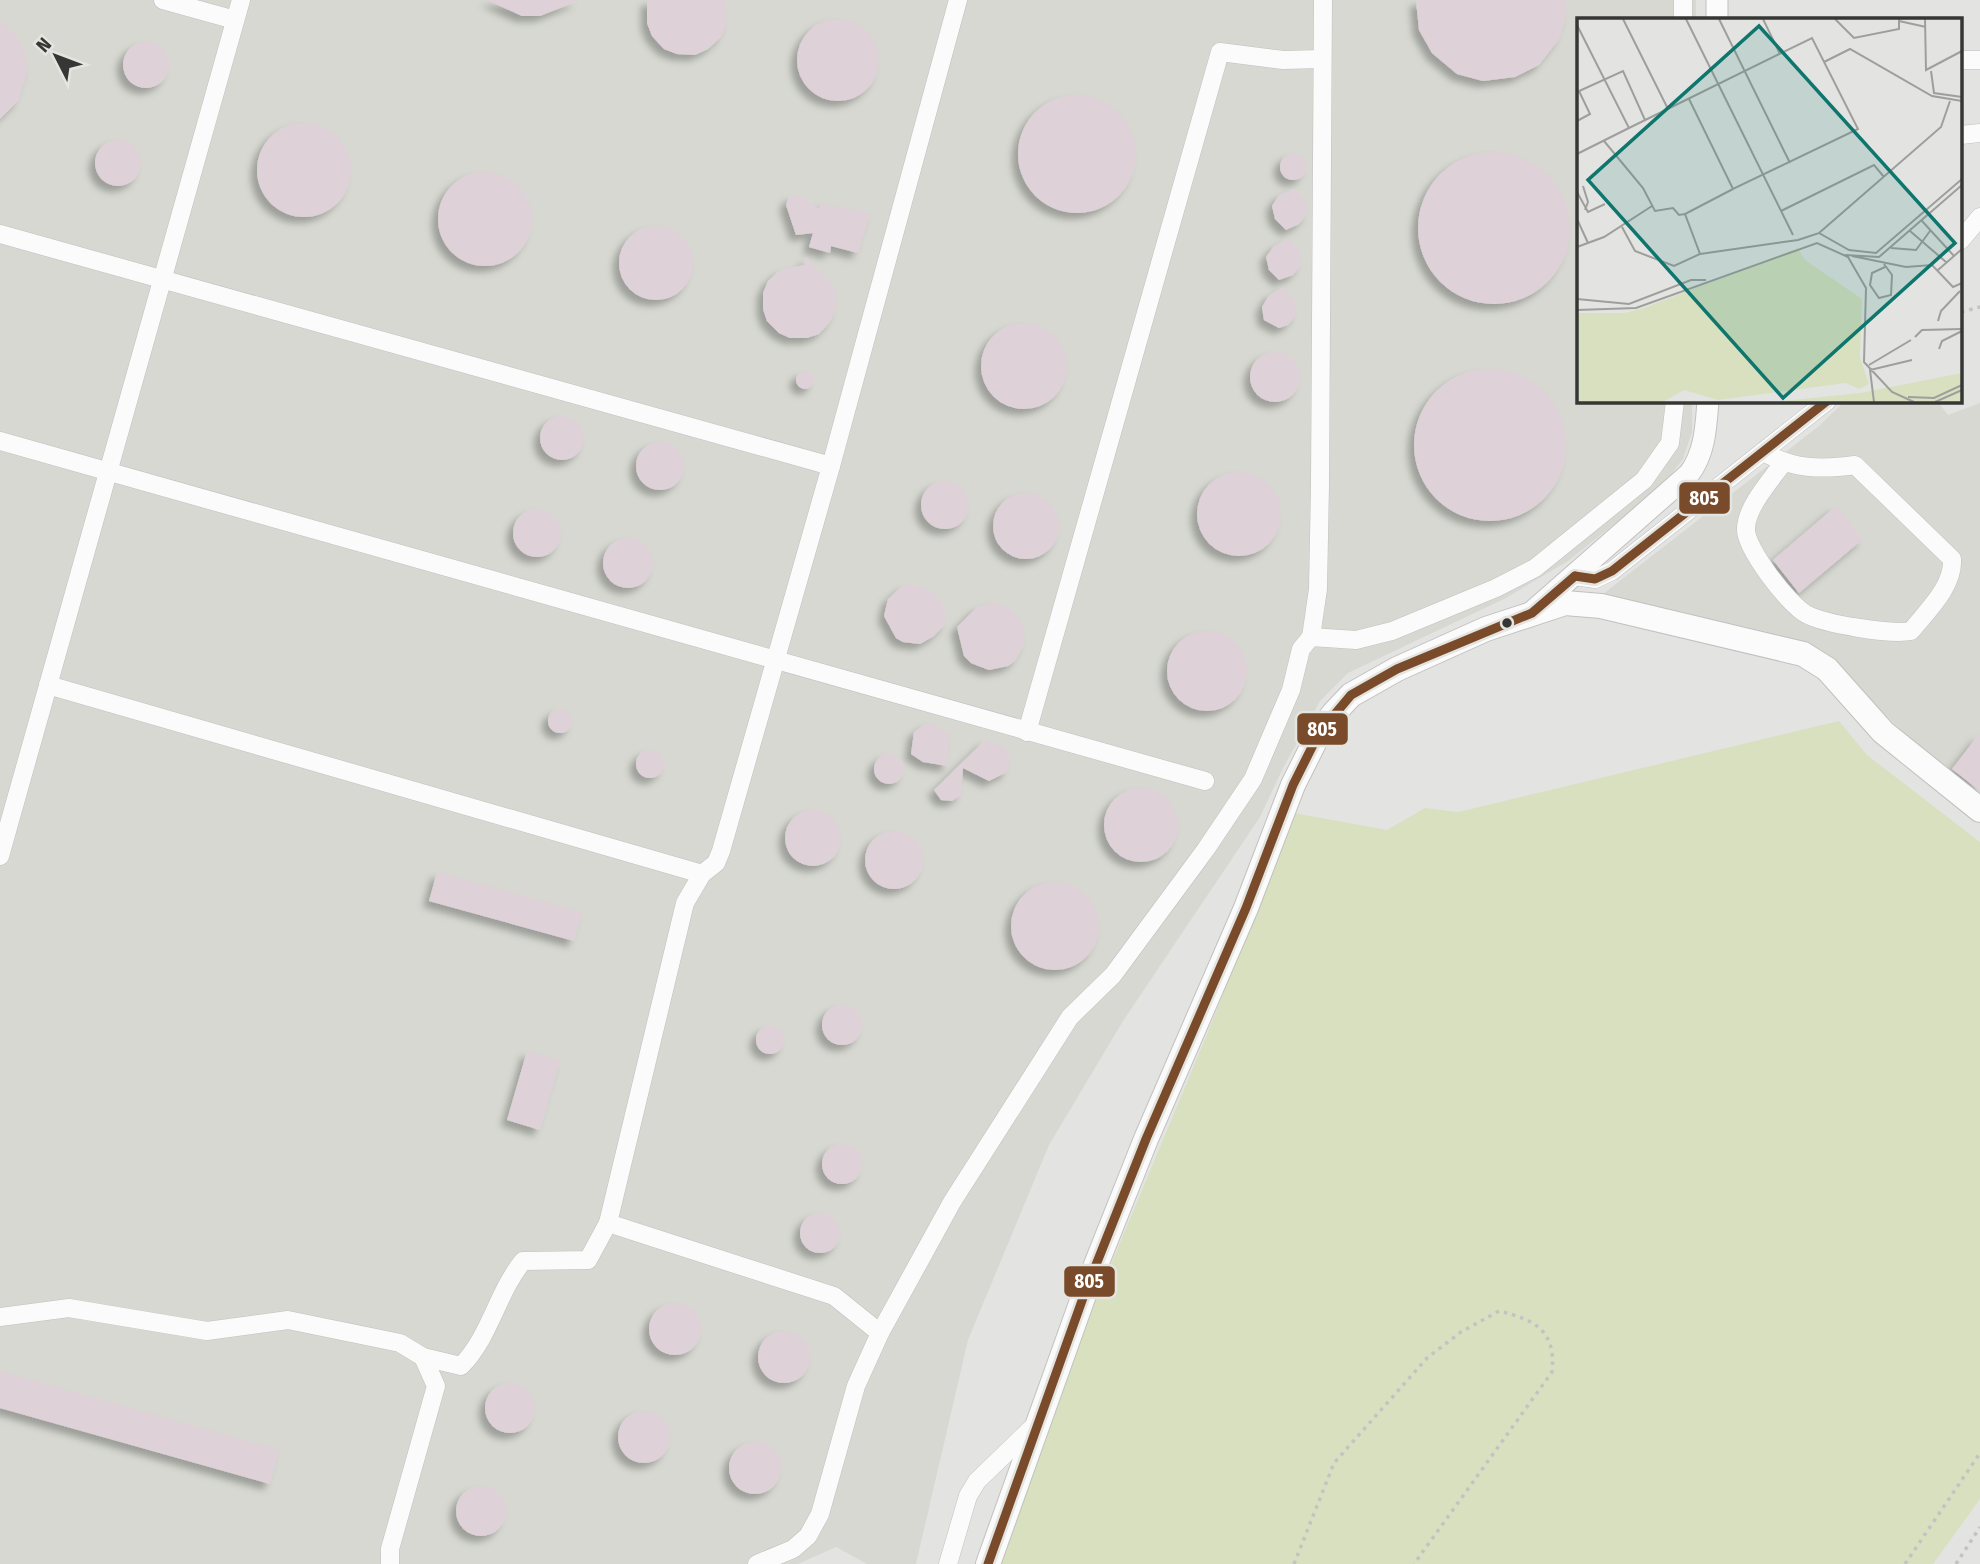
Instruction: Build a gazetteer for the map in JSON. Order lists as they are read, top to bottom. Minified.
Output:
{"lines":["transit line 805"],"north":"top left"}
